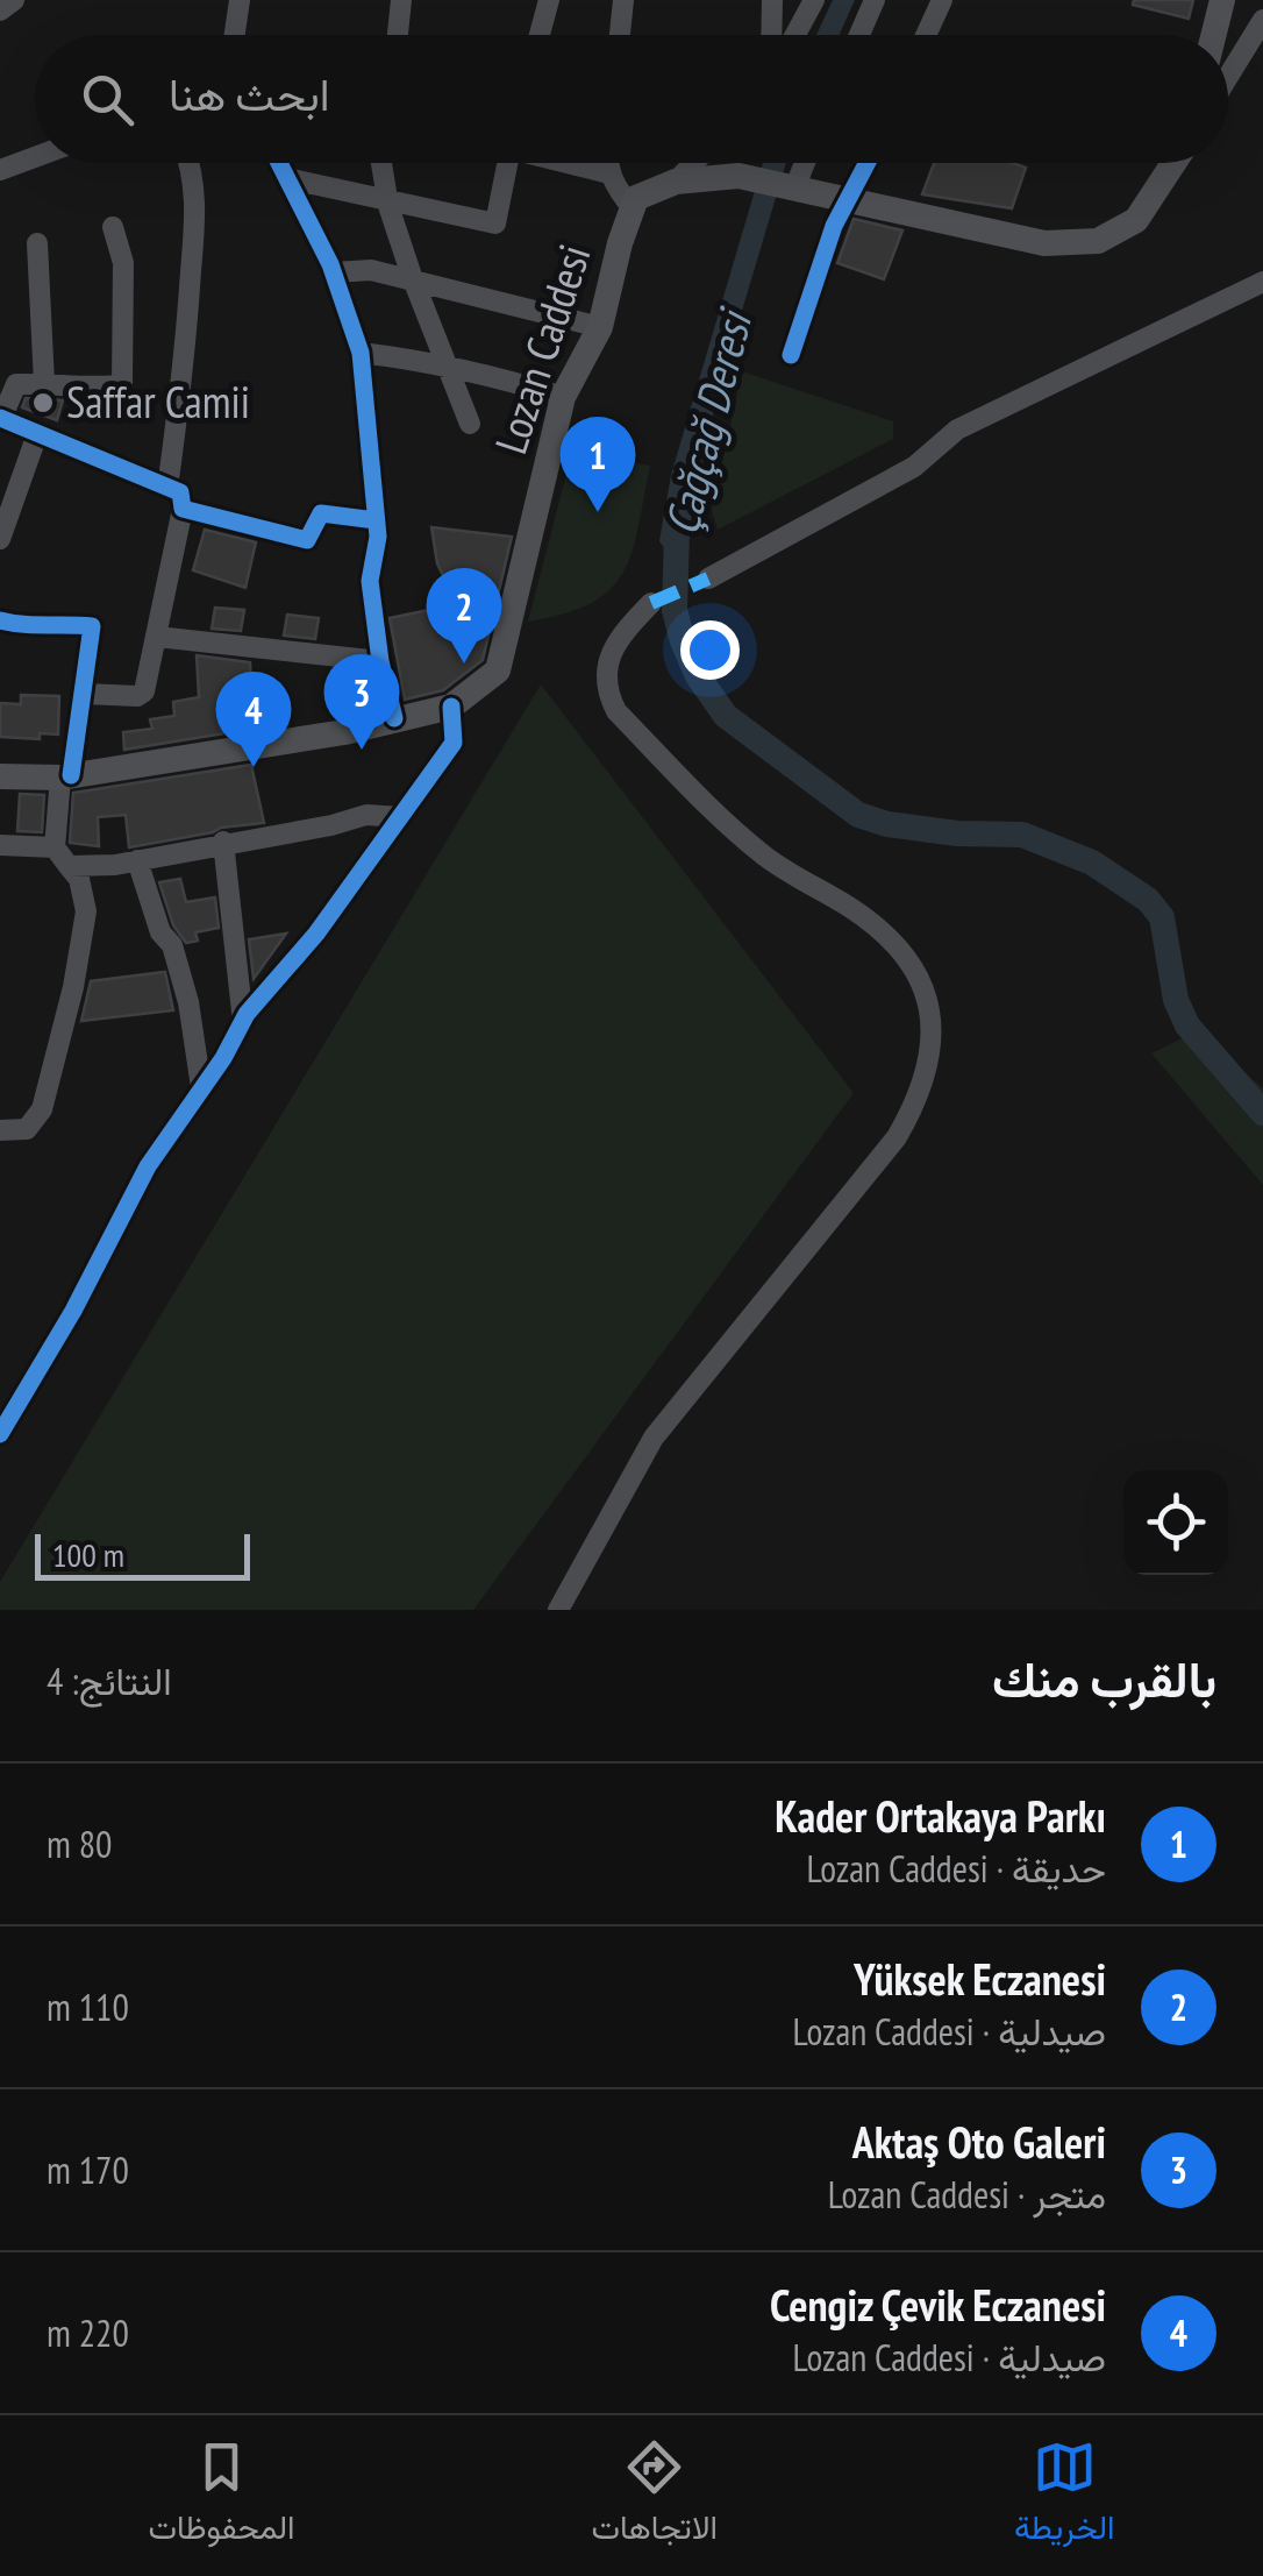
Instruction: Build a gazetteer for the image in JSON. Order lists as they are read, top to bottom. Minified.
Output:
{"streets":{"main road":["Lozan Caddesi"]},"water":["Çağçağ Deresi"],"places":["Saffar Camii"],"scale_bar":"100 m","page":{"search":"ابحث هنا","pins":["1","2","3","4"],"scale":"100 m","heading":["بالقرب منك","النتائج: 4"],"list":[{"mark":"1","name":"Kader Ortakaya Parkı","note":"حديقة · Lozan Caddesi","value":"80 m"},{"mark":"2","name":"Yüksek Eczanesi","note":"صيدلية · Lozan Caddesi","value":"110 m"},{"mark":"3","name":"Aktaş Oto Galeri","note":"متجر · Lozan Caddesi","value":"170 m"},{"mark":"4","name":"Cengiz Çevik Eczanesi","note":"صيدلية · Lozan Caddesi","value":"220 m"}],"nav":["الخريطة","الاتجاهات","المحفوظات"]}}
